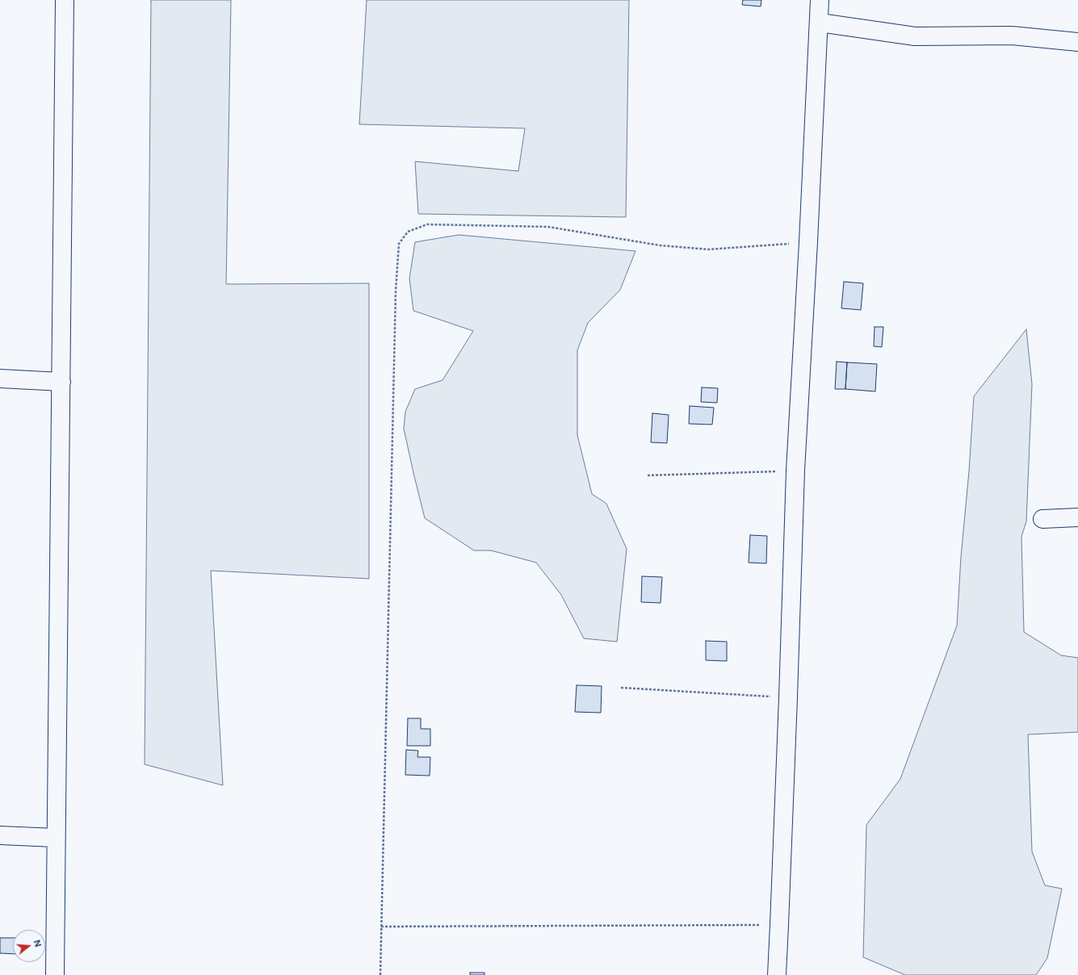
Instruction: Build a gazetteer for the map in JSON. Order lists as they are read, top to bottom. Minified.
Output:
{"north":"right"}
